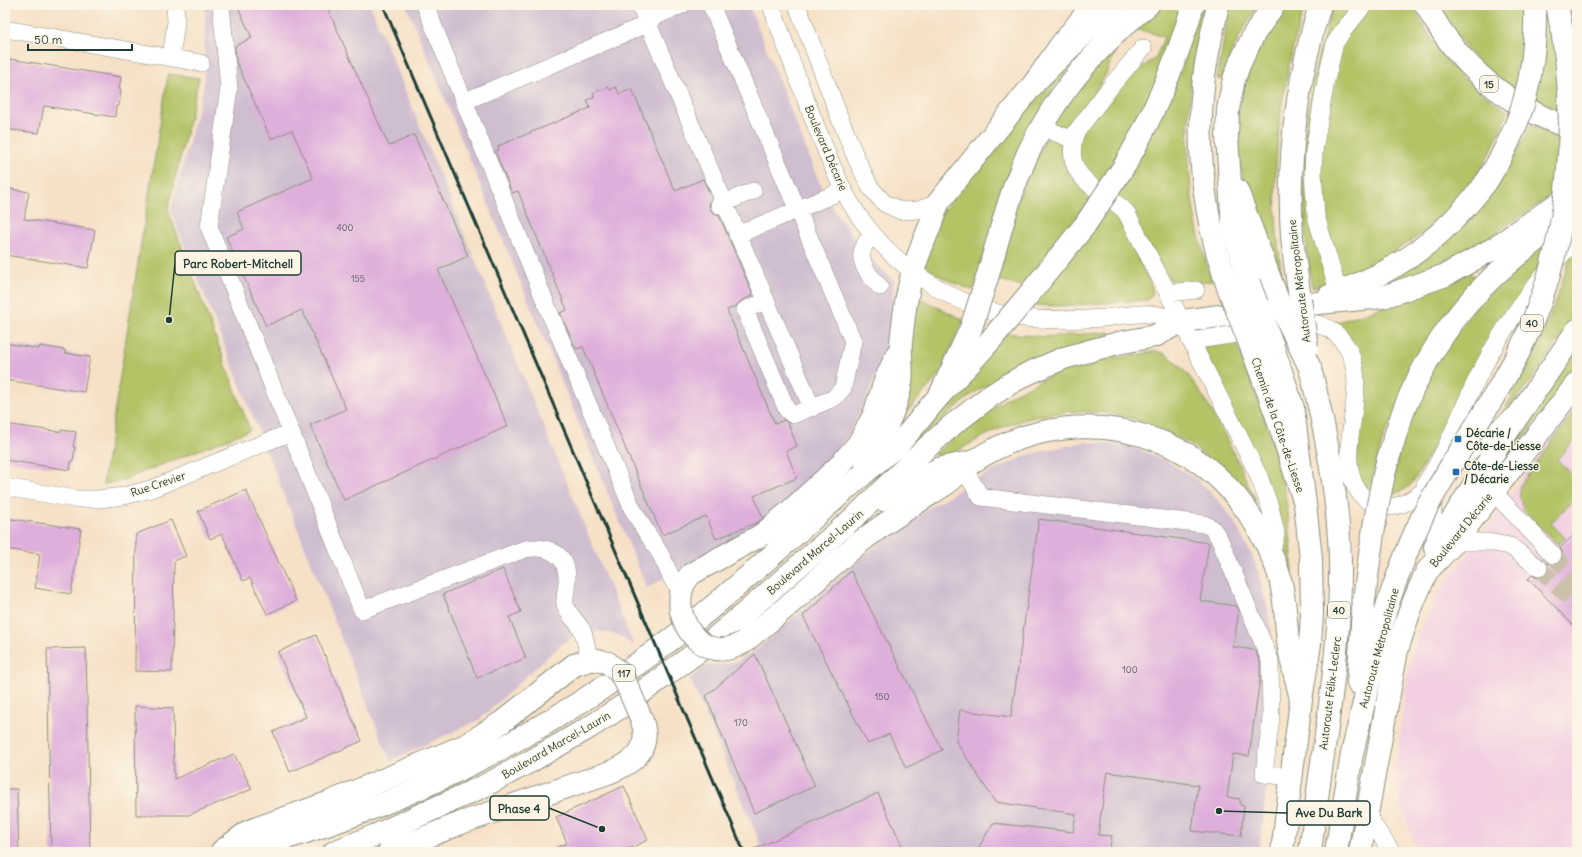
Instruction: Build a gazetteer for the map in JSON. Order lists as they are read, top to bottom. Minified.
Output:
{"streets":{"main road":["15","Boulevard Décarie","Autoroute Métropolitaine","40","Chemin de la Côte-de-Liesse","Boulevard Marcel-Laurin","117","Autoroute Félix-Leclerc"],"street":["Rue Crevier"]},"crossings":[["Boulevard Décarie","Boulevard Marcel-Laurin"],["Autoroute Métropolitaine","40"],["Autoroute Métropolitaine","Autoroute Félix-Leclerc"]],"places":{"other":["Parc Robert-Mitchell","Ave Du Bark","Phase 4"],"transit":["Décarie / Côte-de-Liesse","Côte-de-Liesse / Décarie"]},"house_numbers":["400","155","100","150","170"],"scale_bar":"50 m"}
